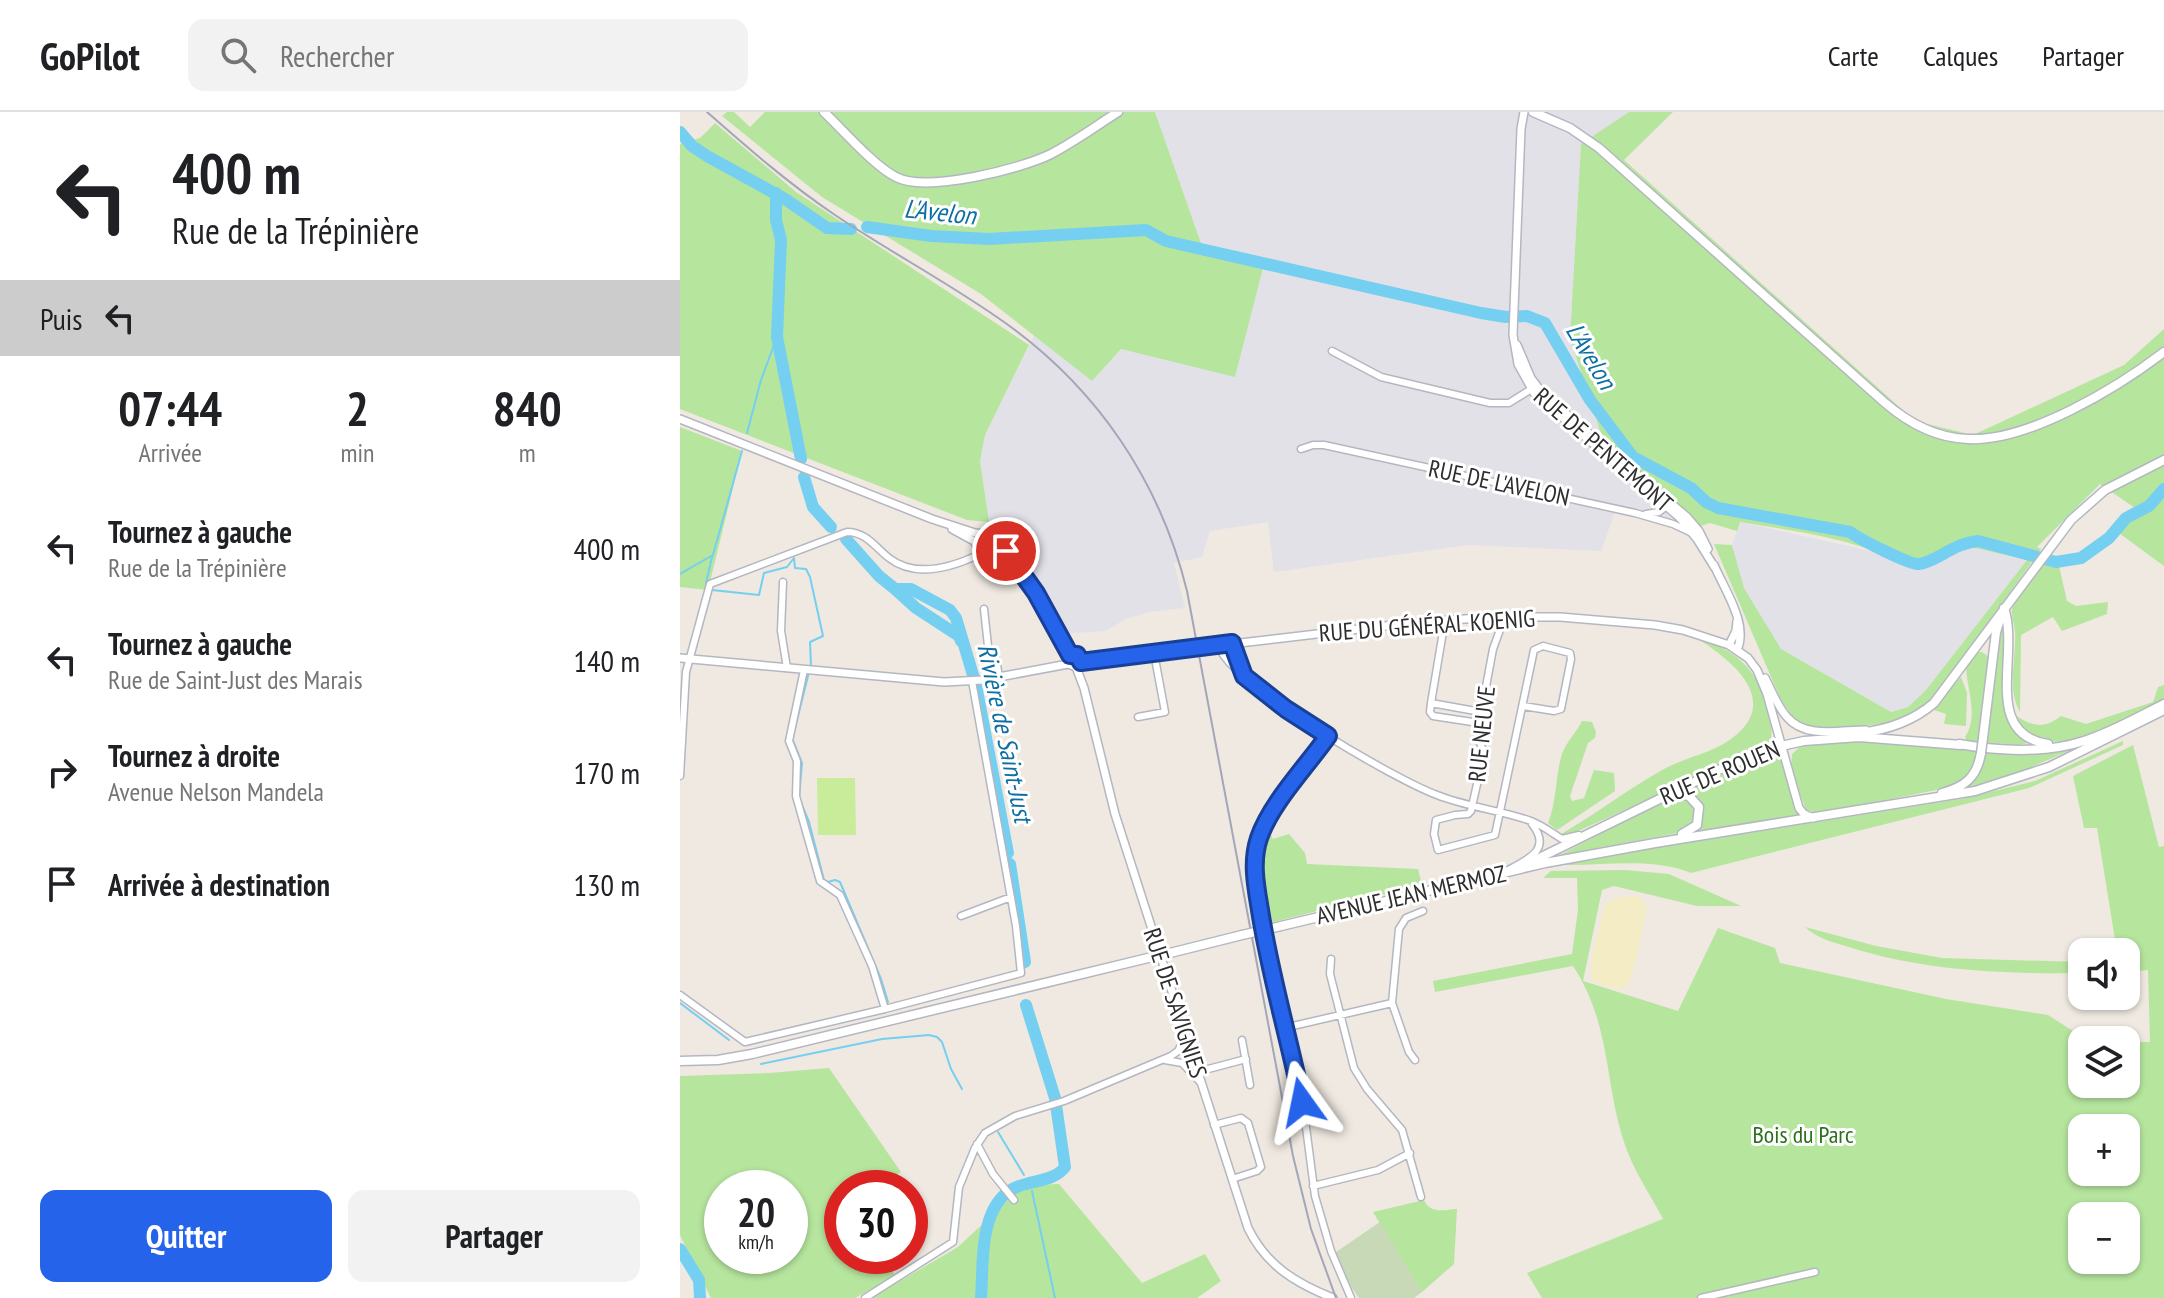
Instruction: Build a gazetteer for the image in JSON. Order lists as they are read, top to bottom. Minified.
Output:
{"streets":{"main road":["RUE DE ROUEN","AVENUE JEAN MERMOZ"],"street":["RUE DE PENTEMONT","RUE DE L'AVELON","RUE DU GÉNÉRAL KOENIG","RUE NEUVE","RUE DE SAVIGNIES"]},"crossings":[["RUE DE PENTEMONT","RUE DE L'AVELON"],["RUE DE PENTEMONT","RUE DU GÉNÉRAL KOENIG"],["RUE DU GÉNÉRAL KOENIG","RUE NEUVE"],["RUE DU GÉNÉRAL KOENIG","RUE DE SAVIGNIES"],["RUE DE ROUEN","AVENUE JEAN MERMOZ"]],"water":["L'Avelon","Rivière de Saint-Just"],"parks":["Bois du Parc"],"page":{"header":"GoPilot","search":"Rechercher","nav":["Carte","Calques","Partager"],"turn":["400 m","Rue de la Trépinière"],"then":"Puis","eta":["07:44","Arrivée","2","min","840","m"],"list":[{"name":"Tournez à gauche","note":"Rue de la Trépinière","value":"400 m"},{"name":"Tournez à gauche","note":"Rue de Saint-Just des Marais","value":"140 m"},{"name":"Tournez à droite","note":"Avenue Nelson Mandela","value":"170 m"},{"name":"Arrivée à destination","value":"130 m"}],"map_buttons":["+","−"],"speed":"20 km/h","limit":"30","buttons":["Quitter","Partager"]}}
